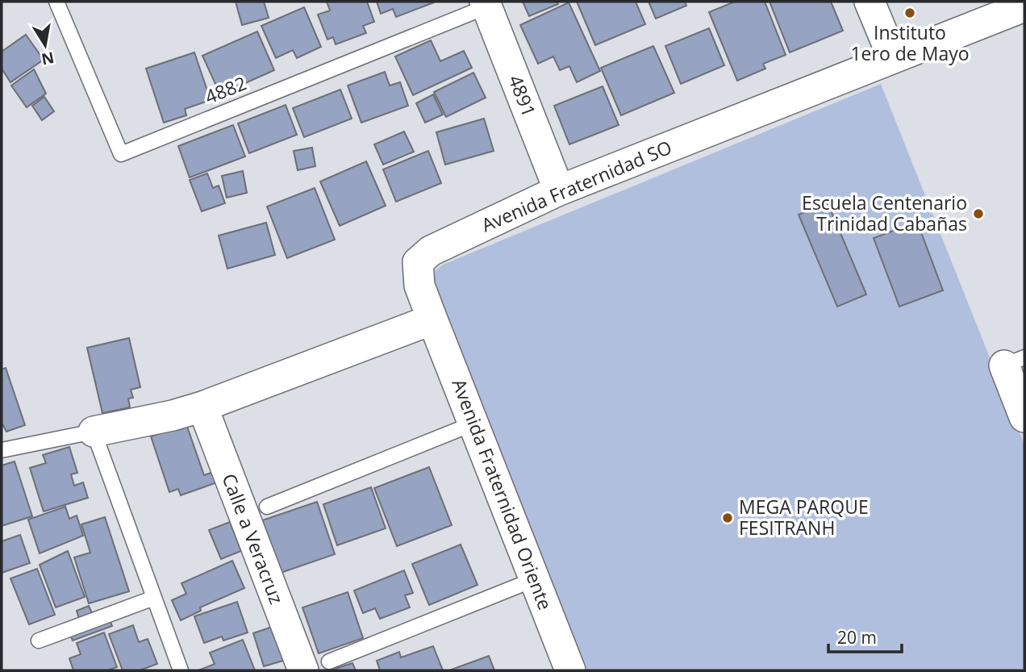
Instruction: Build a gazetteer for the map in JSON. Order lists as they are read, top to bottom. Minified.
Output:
{"streets":{"street":["4891","Avenida Fraternidad SO","Avenida Fraternidad Oriente","Calle a Veracruz"],"lane":["4882"]},"crossings":[["4882","4891"],["4891","Avenida Fraternidad SO"],["Avenida Fraternidad SO","Avenida Fraternidad Oriente"]],"places":["Instituto 1ero de Mayo","Escuela Centenario Trinidad Cabañas","MEGA PARQUE FESITRANH"],"scale_bar":"20 m","north":"bottom"}
